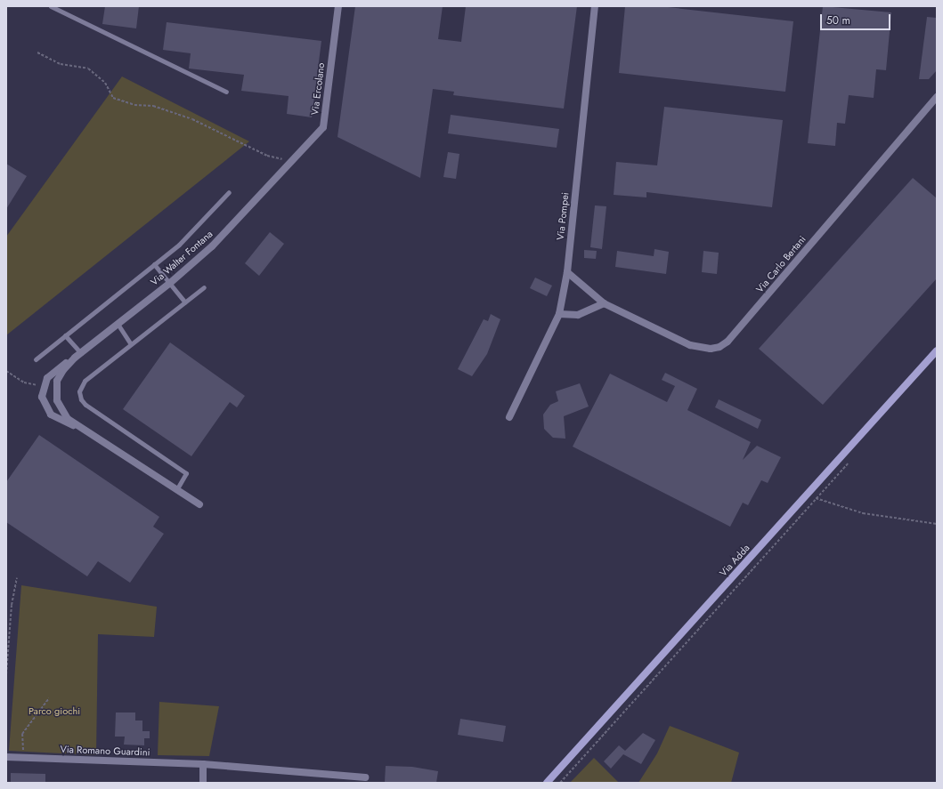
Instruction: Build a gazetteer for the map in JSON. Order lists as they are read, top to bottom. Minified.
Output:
{"streets":{"main road":["Via Adda"],"street":["Via Ercolano","Via Pompei","Via Walter Fontana","Via Carlo Bertani","Via Romano Guardini"]},"crossings":[["Via Ercolano","Via Walter Fontana"],["Via Pompei","Via Carlo Bertani"]],"parks":["Parco giochi"],"scale_bar":"50 m"}
